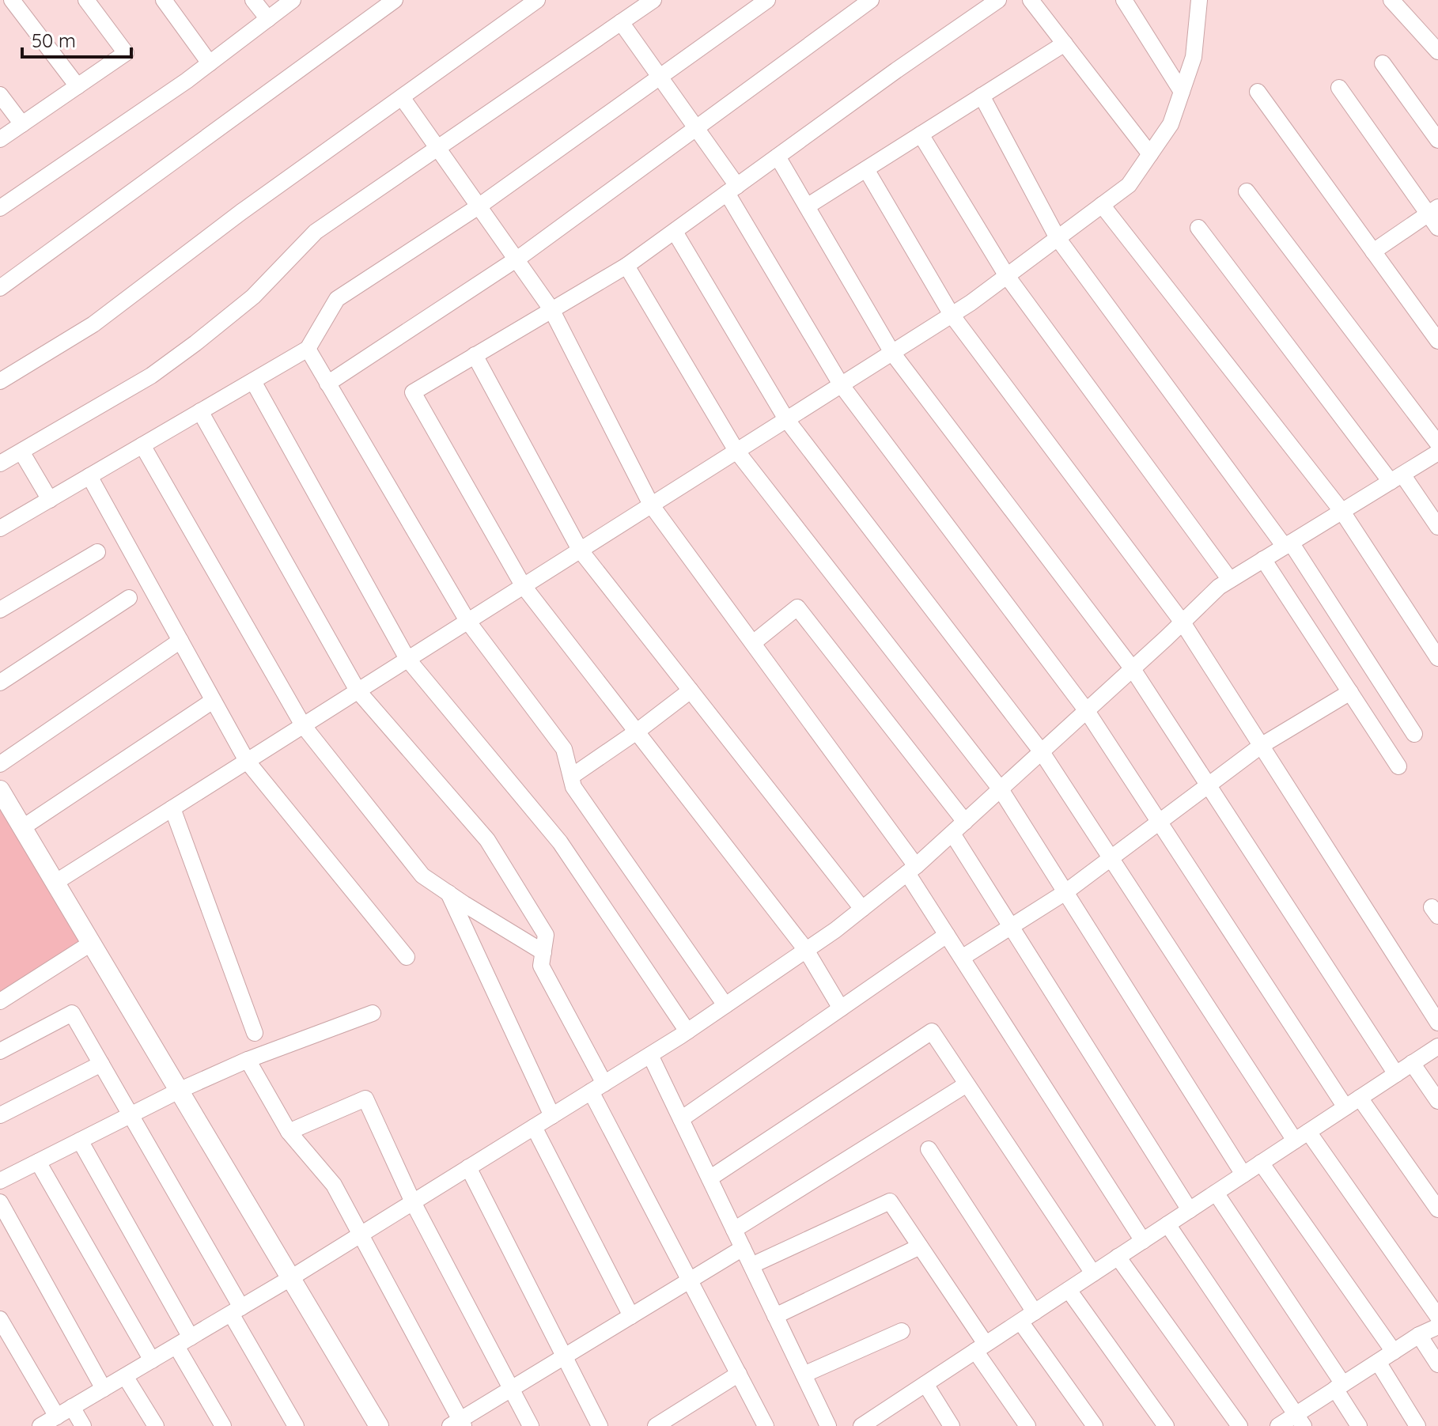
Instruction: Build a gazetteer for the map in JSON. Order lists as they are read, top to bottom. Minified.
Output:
{"scale_bar":"50 m"}
